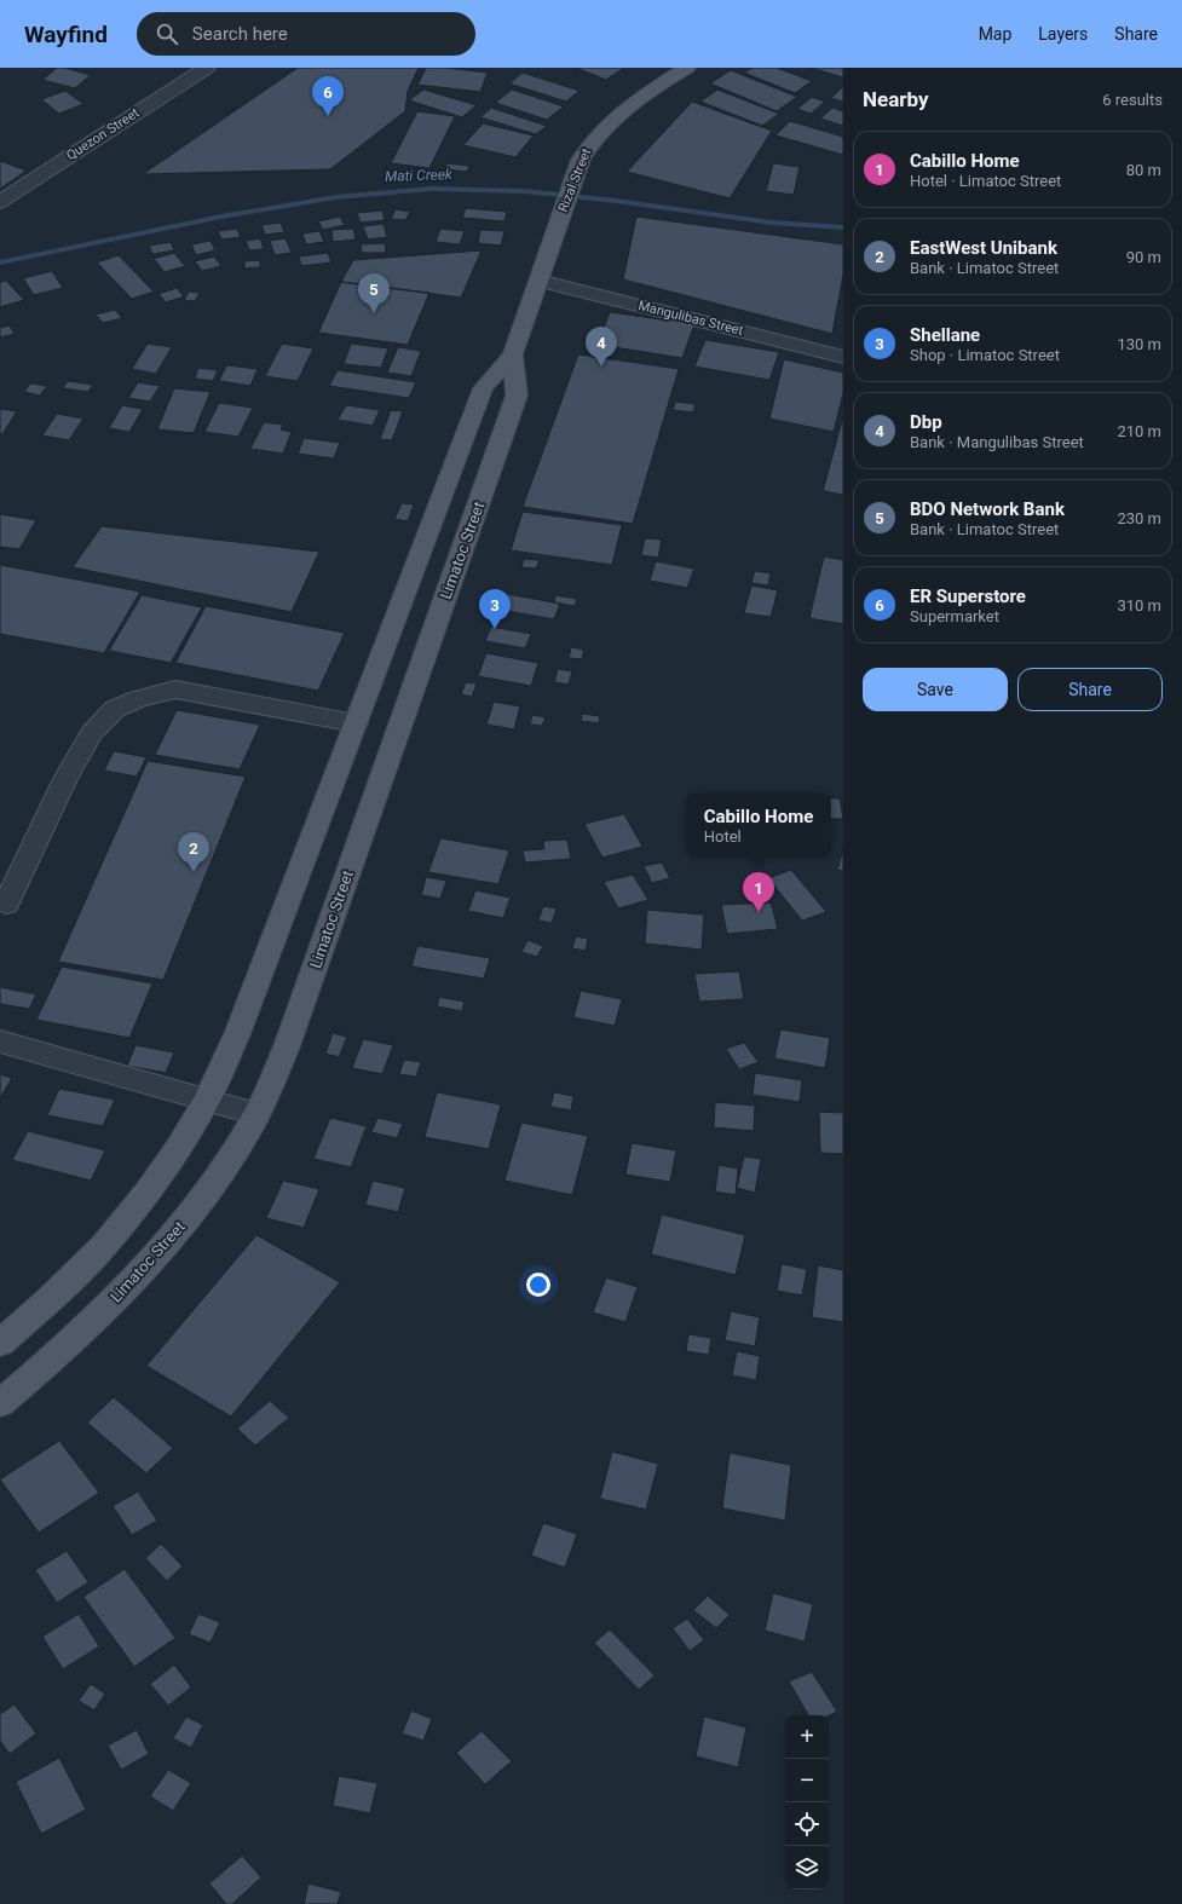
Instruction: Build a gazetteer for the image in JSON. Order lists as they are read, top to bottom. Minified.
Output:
{"streets":{"main road":["Rizal Street","Limatoc Street"],"street":["Quezon Street","Mangulibas Street"]},"crossings":[["Rizal Street","Mangulibas Street"],["Rizal Street","Limatoc Street"],["Mangulibas Street","Limatoc Street"]],"water":["Mati Creek"],"page":{"header":"Wayfind","search":"Search here","nav":["Map","Layers","Share"],"heading":["Nearby","6 results"],"pins":["6","5","4","3","2","1"],"list":[{"mark":"1","name":"Cabillo Home","note":"Hotel · Limatoc Street","value":"80 m"},{"mark":"2","name":"EastWest Unibank","note":"Bank · Limatoc Street","value":"90 m"},{"mark":"3","name":"Shellane","note":"Shop · Limatoc Street","value":"130 m"},{"mark":"4","name":"Dbp","note":"Bank · Mangulibas Street","value":"210 m"},{"mark":"5","name":"BDO Network Bank","note":"Bank · Limatoc Street","value":"230 m"},{"mark":"6","name":"ER Superstore","note":"Supermarket","value":"310 m"}],"buttons":["Save","Share"],"popup":["Cabillo Home","Hotel"],"map_buttons":["+","−"]}}
